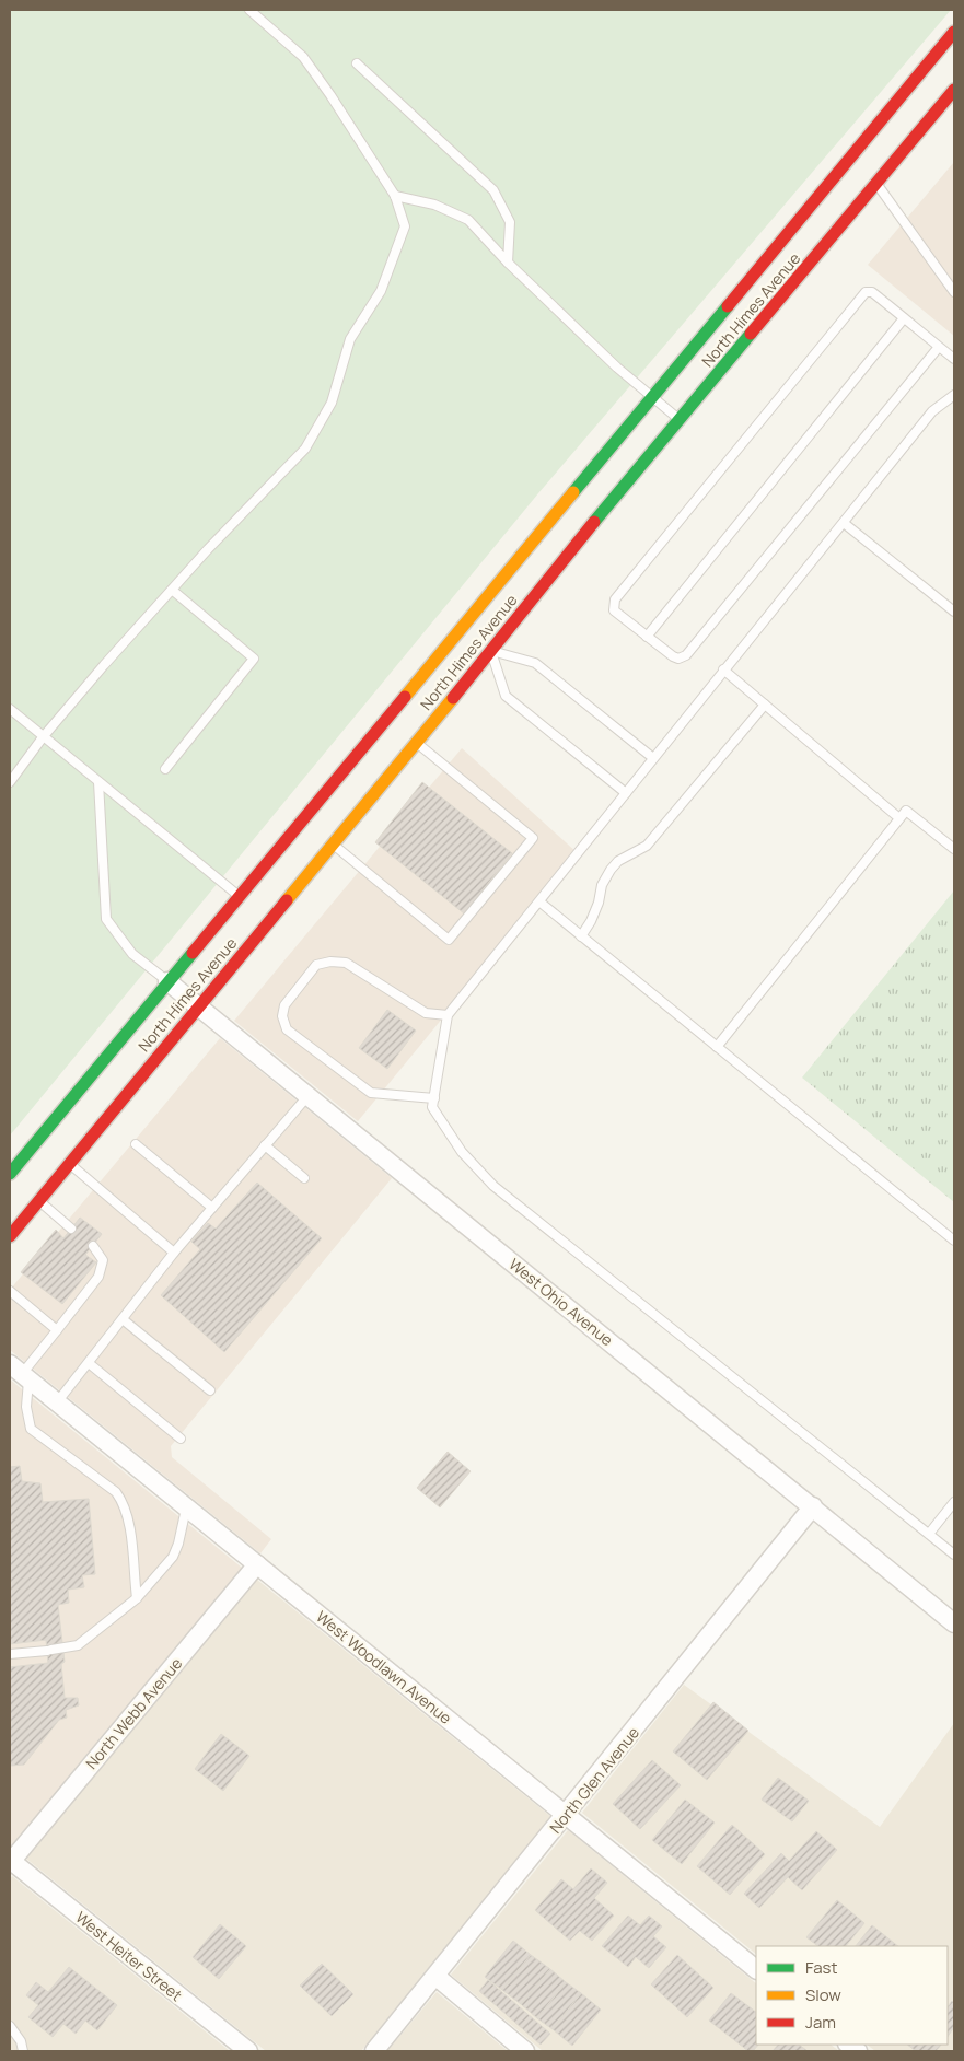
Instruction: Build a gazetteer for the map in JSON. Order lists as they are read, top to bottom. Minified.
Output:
{"streets":{"street":["North Himes Avenue","West Ohio Avenue","West Woodlawn Avenue","North Webb Avenue","North Glen Avenue","West Heiter Street"]},"crossings":[["North Himes Avenue","West Ohio Avenue"],["West Ohio Avenue","North Glen Avenue"],["West Woodlawn Avenue","North Webb Avenue"],["West Woodlawn Avenue","North Glen Avenue"],["North Webb Avenue","West Heiter Street"]],"legend":["Fast","Slow","Jam"]}
